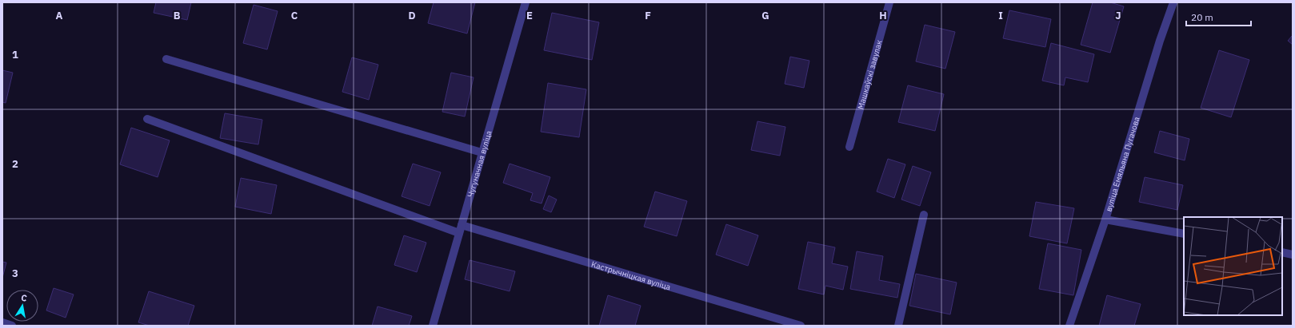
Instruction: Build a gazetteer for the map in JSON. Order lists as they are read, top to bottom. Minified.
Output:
{"streets":{"street":["Машкаўскі завулак","Чугуначная вуліца","вуліца Емяльяна Пугачова","Кастрычніцкая вуліца"]},"crossings":[["Чугуначная вуліца","Кастрычніцкая вуліца"]],"scale_bar":"20 m","north":"top","grid":{"columns":["A","B","C","D","E","F","G","H","I","J"],"rows":["1","2","3"]}}
